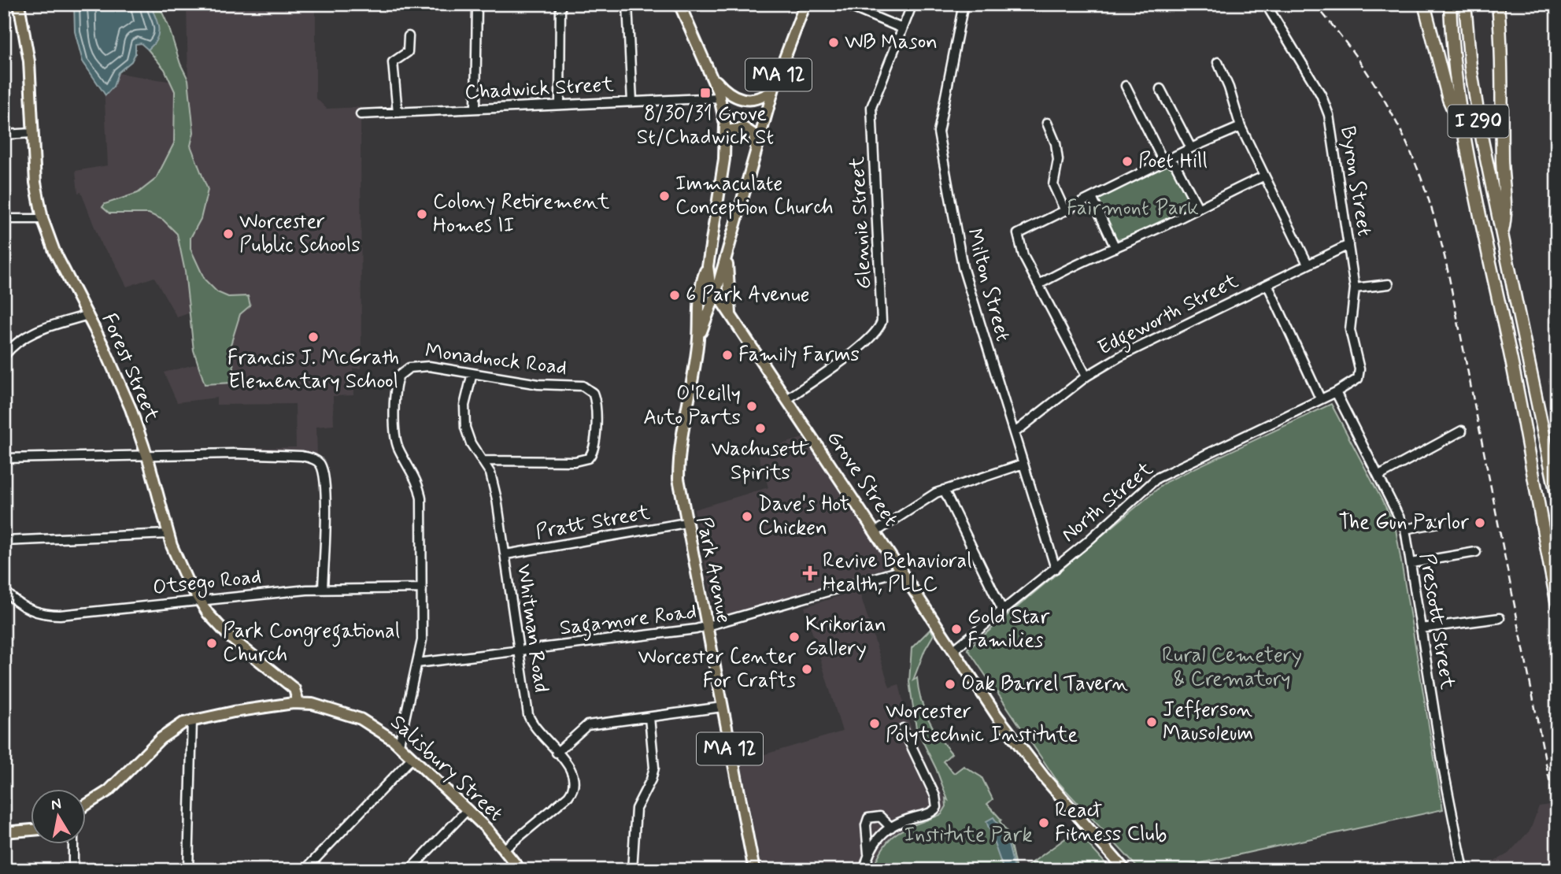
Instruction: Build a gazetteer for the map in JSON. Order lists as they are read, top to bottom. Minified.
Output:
{"streets":{"highway":["I 290"],"main road":["MA 12","Forest Street","Grove Street","Park Avenue","Salisbury Street"],"street":["Chadwick Street","Byron Street","Glennie Street","Milton Street","Edgeworth Street","Monadnock Road","North Street","Pratt Street","Otsego Road","Sagamore Road","Prescott Street","Whitman Road"]},"crossings":[["MA 12","Grove Street"],["MA 12","Park Avenue"],["Chadwick Street","Grove Street"],["Byron Street","Edgeworth Street"],["Byron Street","North Street"],["Glennie Street","Grove Street"],["Milton Street","Edgeworth Street"],["Milton Street","North Street"],["Monadnock Road","Otsego Road"],["Monadnock Road","Sagamore Road"],["Monadnock Road","Whitman Road"],["Monadnock Road","Salisbury Street"],["Forest Street","Otsego Road"],["Forest Street","Salisbury Street"],["Grove Street","North Street"],["Grove Street","Park Avenue"],["Grove Street","Sagamore Road"],["North Street","Prescott Street"],["Pratt Street","Park Avenue"],["Pratt Street","Whitman Road"],["Park Avenue","Sagamore Road"],["Sagamore Road","Whitman Road"],["Whitman Road","Salisbury Street"]],"parks":["Fairmont Park","Rural Cemetery & Crematory","Institute Park"],"places":{"other":["WB Mason","Poet Hill","Immaculate Conception Church","Colony Retirement Homes II","Worcester Public Schools","6 Park Avenue","Francis J. McGrath Elementary School","Family Farms","O'Reilly Auto Parts","Wachusett Spirits","Dave's Hot Chicken","The Gun Parlor","Gold Star Families","Krikorian Gallery","Park Congregational Church","Worcester Center For Crafts","Oak Barrel Tavern","Jefferson Mausoleum","Worcester Polytechnic Institute","React Fitness Club"],"transit":["8/30/31 Grove St/Chadwick St"],"health":["Revive Behavioral Health, PLLC"]},"north":"top"}
